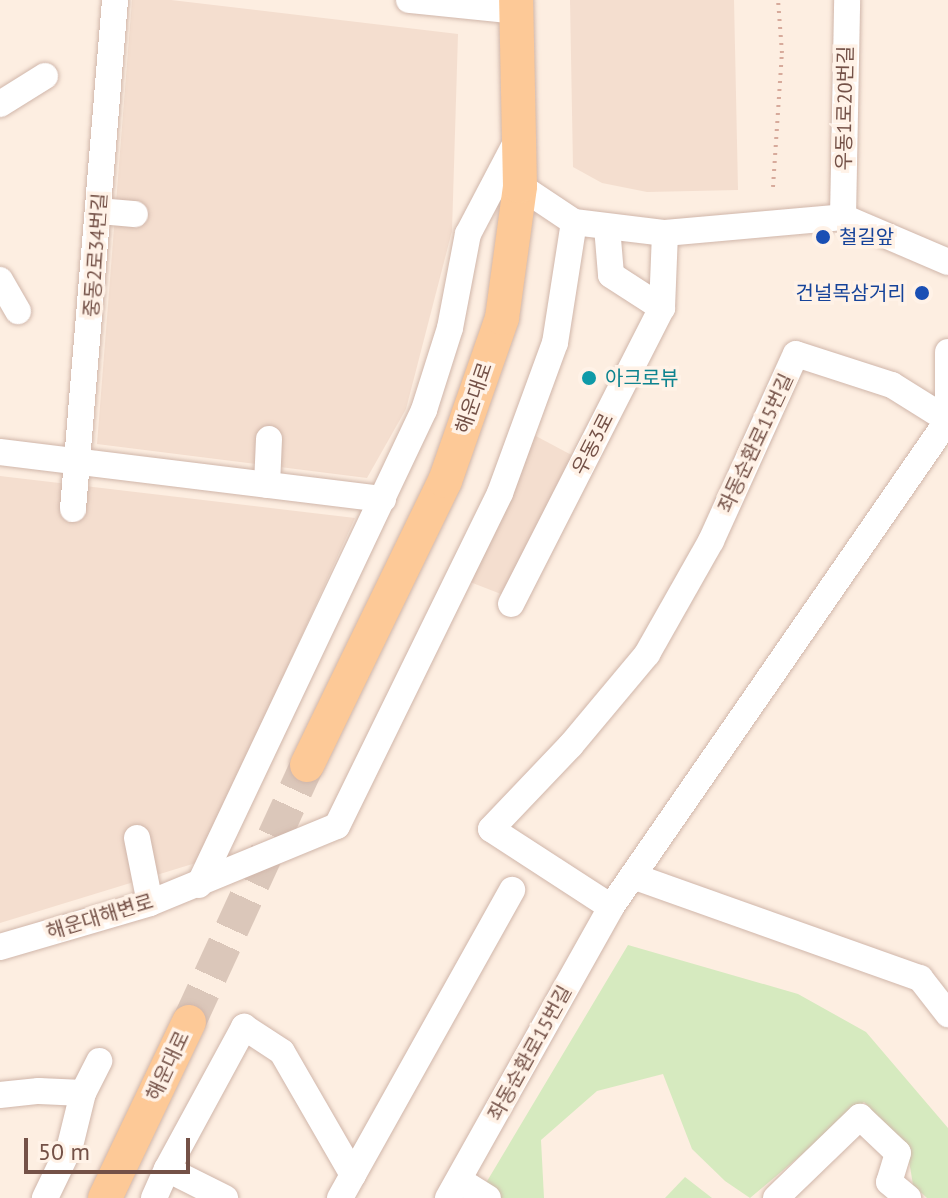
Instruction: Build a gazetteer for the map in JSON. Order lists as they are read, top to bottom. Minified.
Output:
{"streets":{"main road":["해운대로"],"street":["우동1로20번길","중동2로34번길","좌동순환로15번길","우동3로","해운대해변로"]},"places":["철길앞","건널목삼거리","아크로뷰"],"scale_bar":"50 m"}
